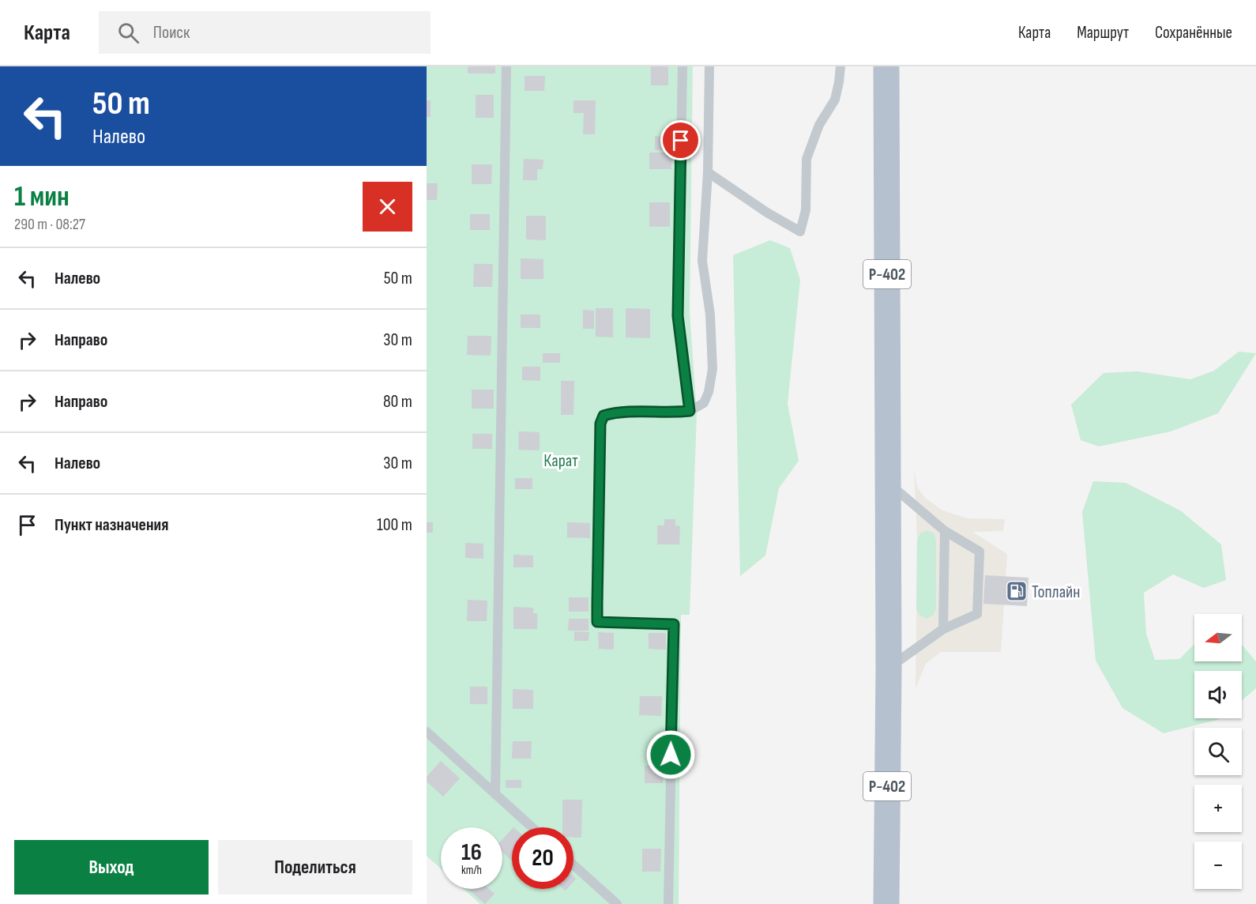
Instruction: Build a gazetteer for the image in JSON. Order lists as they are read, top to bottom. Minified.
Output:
{"streets":{"main road":["Р-402"]},"parks":["Карат"],"places":{"fuel station":["Топлайн"]},"north":"left","page":{"header":"Карта","search":"Поиск","nav":["Карта","Маршрут","Сохранённые"],"turn":["50 m","Налево"],"heading":["1 мин","290 m · 08:27"],"list":[{"name":"Налево","value":"50 m"},{"name":"Направо","value":"30 m"},{"name":"Направо","value":"80 m"},{"name":"Налево","value":"30 m"},{"name":"Пункт назначения","value":"100 m"}],"map_buttons":["+","−"],"speed":"16 km/h","limit":"20","buttons":["Выход","Поделиться"]}}
